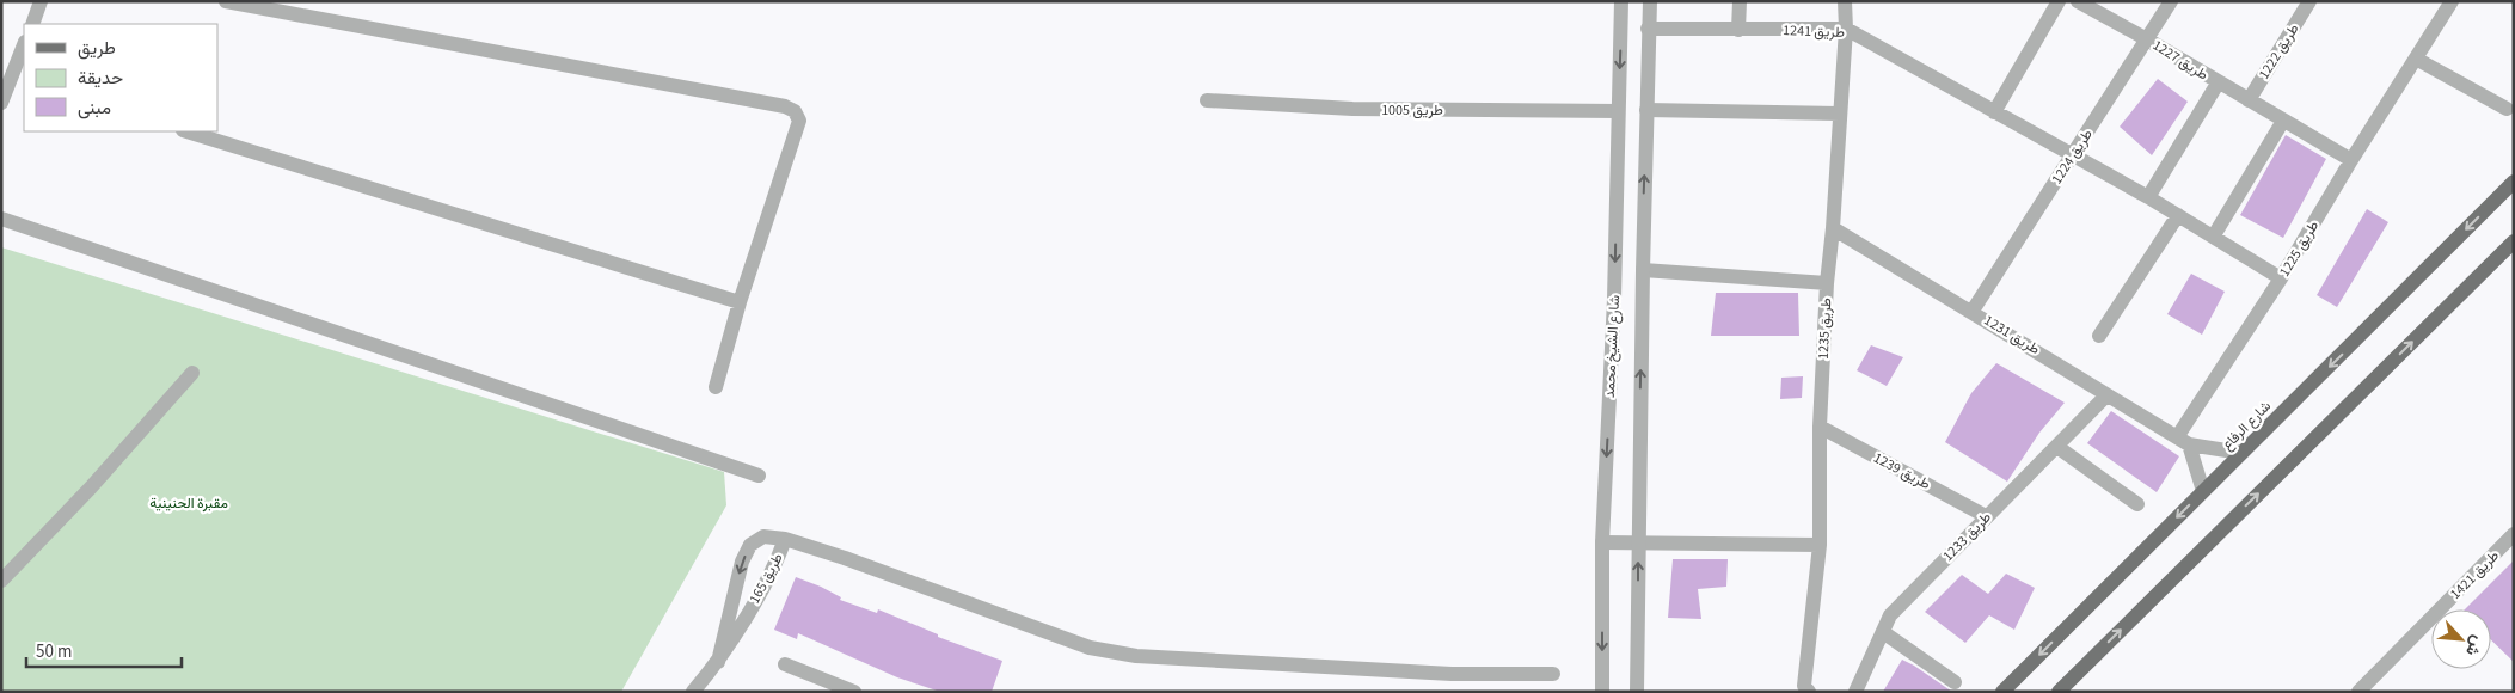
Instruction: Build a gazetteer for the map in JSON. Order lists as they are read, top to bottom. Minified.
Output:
{"streets":{"main road":["شارع الرفاع"],"street":["طريق 1241","طريق 1222","طريق 1227","طريق 1005","طريق 1224","طريق 1225","طريق 1235","طريق 1231","شارع الشيخ محمد","طريق 1239","طريق 1233","طريق 1421","طريق 165"]},"crossings":[["طريق 1241","طريق 1224"],["طريق 1241","طريق 1225"],["طريق 1241","طريق 1235"],["طريق 1241","شارع الشيخ محمد"],["طريق 1222","طريق 1227"],["طريق 1227","طريق 1224"],["طريق 1227","طريق 1225"],["طريق 1005","شارع الشيخ محمد"],["طريق 1224","طريق 1231"],["طريق 1225","طريق 1231"],["طريق 1235","طريق 1231"],["طريق 1235","طريق 1239"],["طريق 1231","شارع الرفاع"],["طريق 1231","طريق 1233"],["طريق 1239","طريق 1233"]],"parks":["مقبرة الحنينية"],"legend":["طريق","حديقة","مبنى"],"scale_bar":"50 m","north":"bottom right"}
